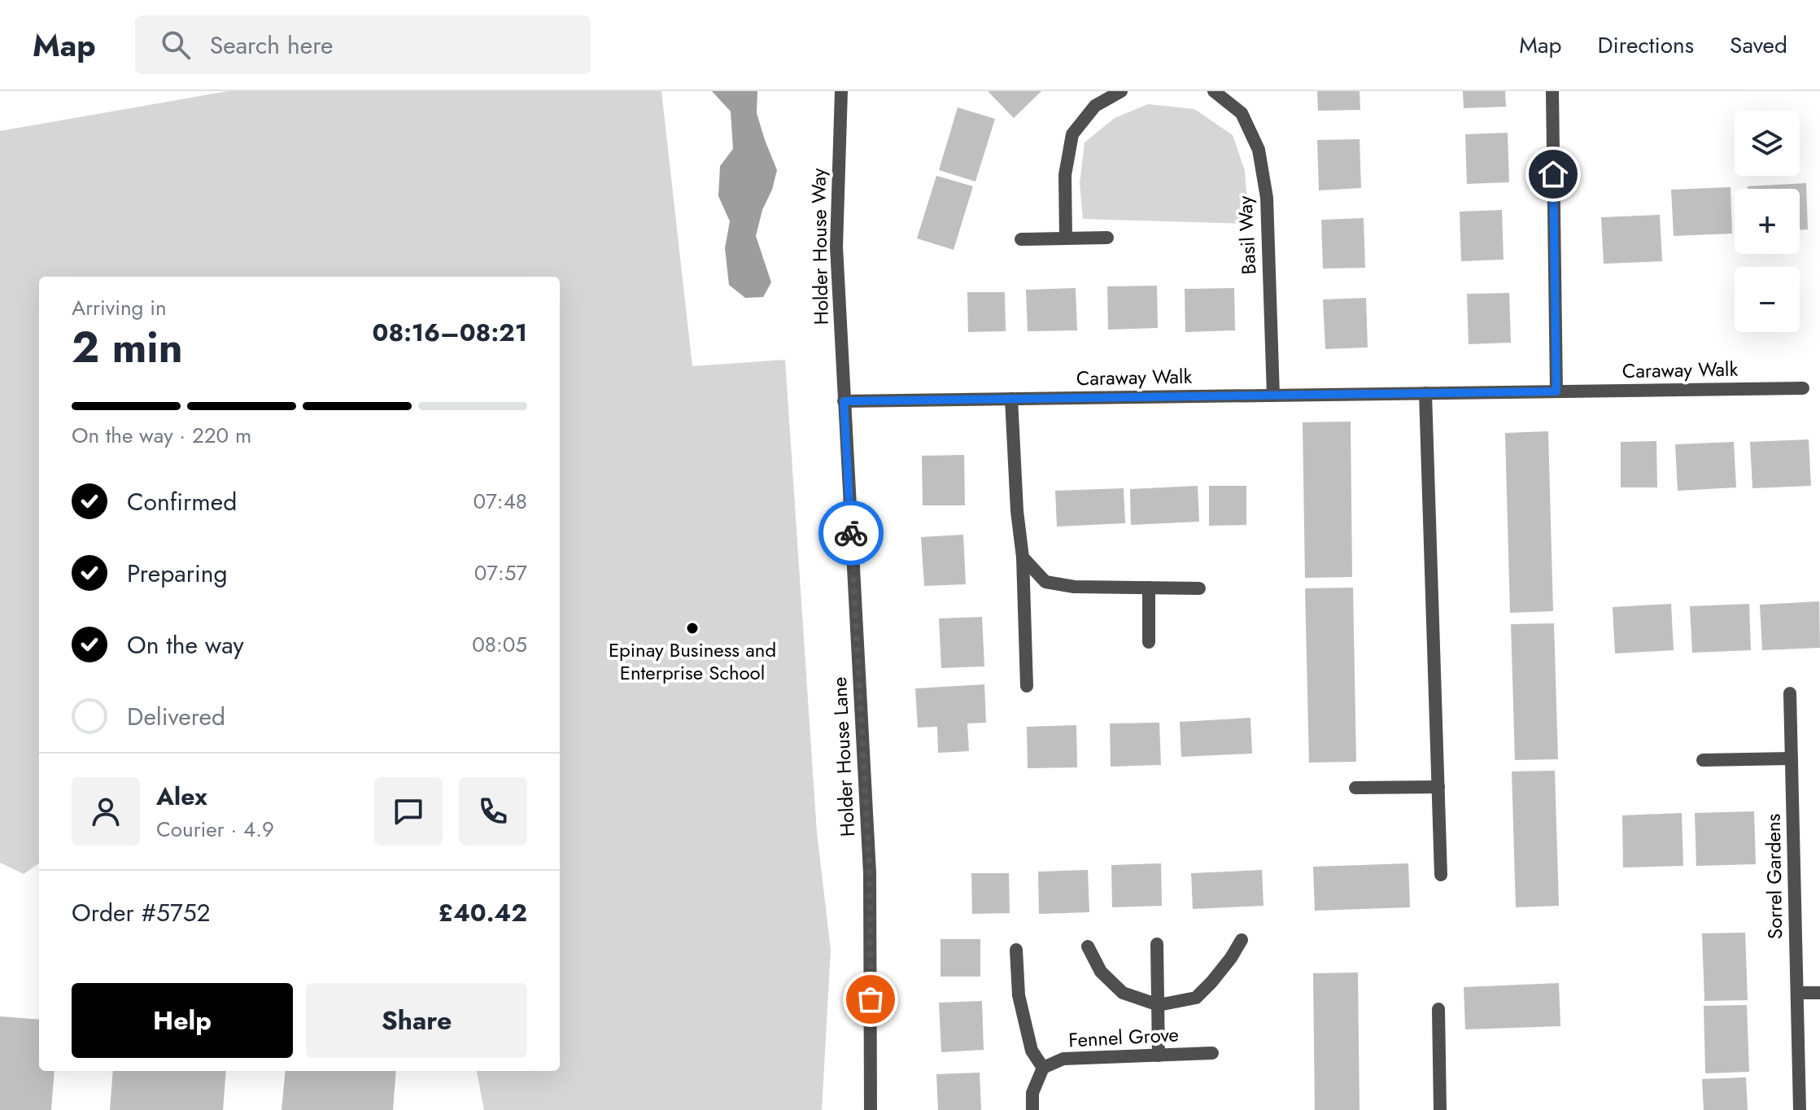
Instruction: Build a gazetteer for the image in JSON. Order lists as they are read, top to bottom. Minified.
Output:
{"streets":{"street":["Basil Way","Holder House Way","Caraway Walk","Holder House Lane","Sorrel Gardens","Fennel Grove"]},"crossings":[["Basil Way","Caraway Walk"],["Holder House Way","Caraway Walk"],["Holder House Way","Holder House Lane"],["Caraway Walk","Holder House Lane"]],"places":["Epinay Business and Enterprise School"],"page":{"header":"Map","search":"Search here","nav":["Map","Directions","Saved"],"map_buttons":["+","−"],"heading":["2 min","Arriving in","08:16–08:21"],"panel":["Alex","Courier · 4.9","Order #5752","£40.42"],"bar":"On the way · 220 m","list":[["Confirmed","07:48"],["Preparing","07:57"],["On the way","08:05"],"Delivered"],"buttons":["Help","Share"]}}
